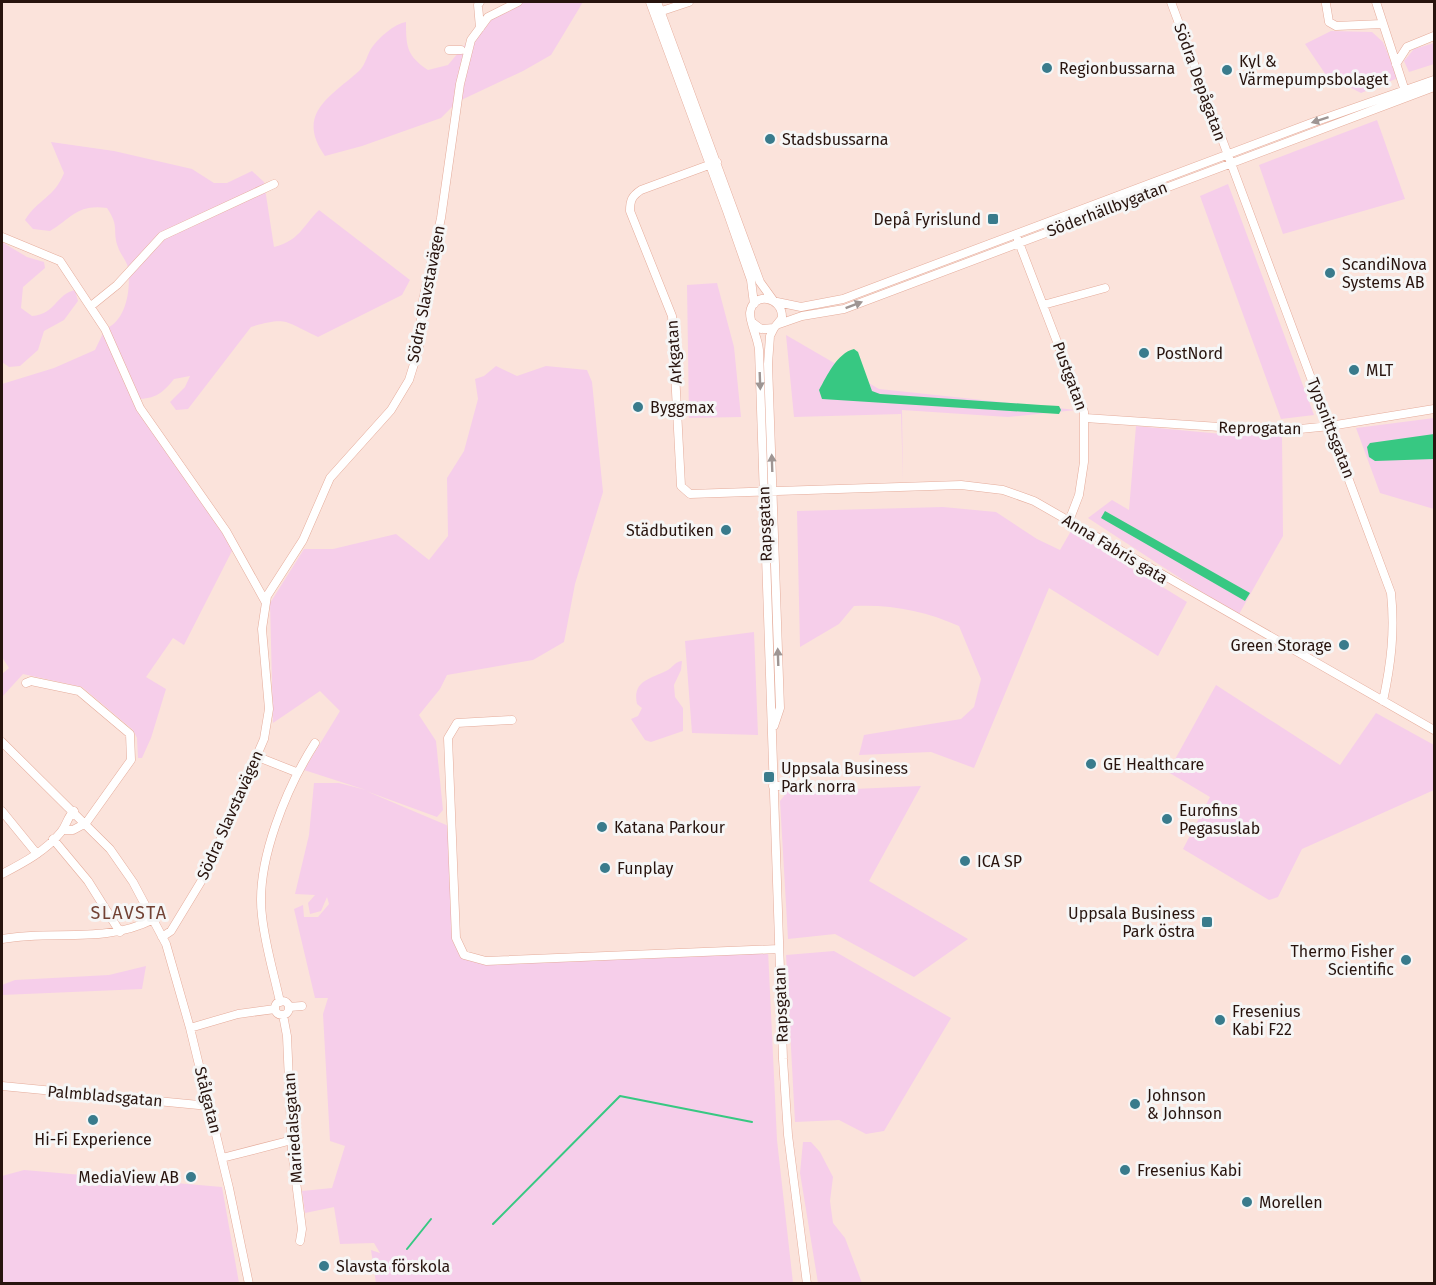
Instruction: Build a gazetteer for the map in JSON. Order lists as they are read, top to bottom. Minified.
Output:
{"streets":{"street":["Södra Depågatan","Söderhällbygatan","Södra Slavstavägen","Arkgatan","Pustgatan","Reprogatan","Typsnittsgatan","Rapsgatan","Anna Fabris gata","Palmbladsgatan","Stålgatan","Mariedalsgatan"]},"crossings":[["Södra Depågatan","Söderhällbygatan"],["Södra Depågatan","Typsnittsgatan"],["Söderhällbygatan","Pustgatan"],["Söderhällbygatan","Typsnittsgatan"],["Söderhällbygatan","Rapsgatan"],["Södra Slavstavägen","Stålgatan"],["Arkgatan","Rapsgatan"],["Arkgatan","Anna Fabris gata"],["Pustgatan","Reprogatan"],["Pustgatan","Anna Fabris gata"],["Reprogatan","Typsnittsgatan"],["Typsnittsgatan","Anna Fabris gata"],["Rapsgatan","Anna Fabris gata"],["Palmbladsgatan","Stålgatan"]],"districts":["SLAVSTA"],"places":{"other":["Regionbussarna","Kyl & Värmepumpsbolaget","Stadsbussarna","ScandiNova Systems AB","PostNord","MLT","Byggmax","Städbutiken","Green Storage","GE Healthcare","Eurofins Pegasuslab","Katana Parkour","ICA SP","Funplay","Thermo Fisher Scientific","Fresenius Kabi F22","Johnson & Johnson","Hi-Fi Experience","Fresenius Kabi","MediaView AB","Morellen","Slavsta förskola"],"transit":["Depå Fyrislund","Uppsala Business Park norra","Uppsala Business Park östra"]}}
